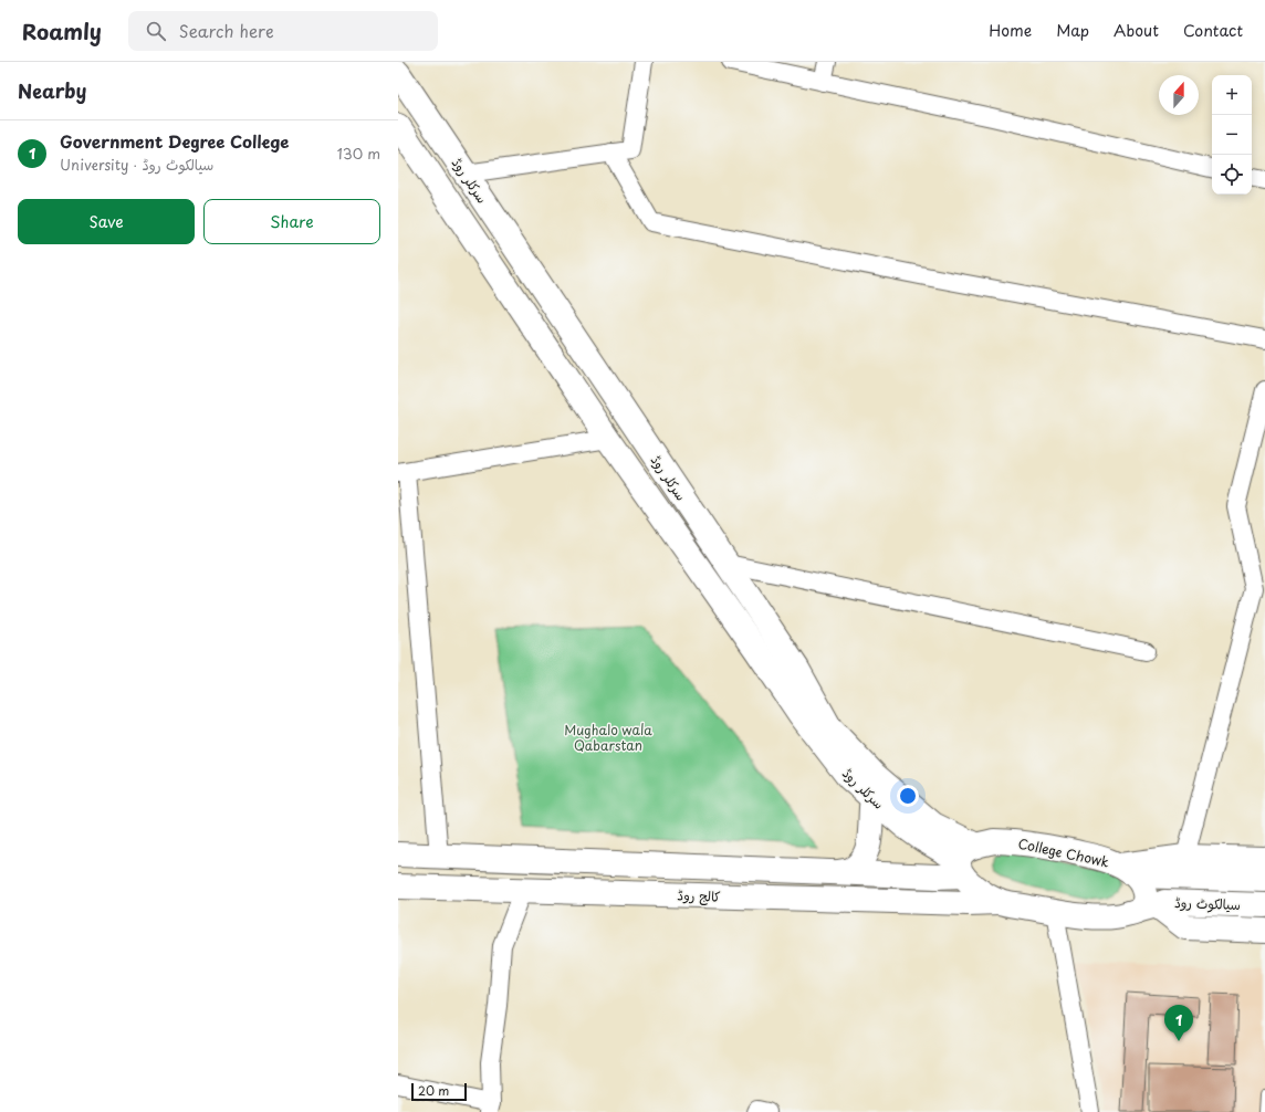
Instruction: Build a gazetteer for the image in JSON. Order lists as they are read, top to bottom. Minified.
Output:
{"streets":{"main road":["سرکلر روڈ","College Chowk","کالج روڈ","سیالکوٹ روڈ"]},"crossings":[["سرکلر روڈ","College Chowk"],["College Chowk","سیالکوٹ روڈ"]],"parks":["Mughalo wala Qabarstan"],"scale_bar":"20 m","north":"top","page":{"header":"Roamly","search":"Search here","nav":["Home","Map","About","Contact"],"heading":"Nearby","map_buttons":["+","−"],"list":[{"mark":"1","name":"Government Degree College","note":"University · سیالکوٹ روڈ","value":"130 m"}],"buttons":["Save","Share"],"pins":"1","scale":"20 m"}}
